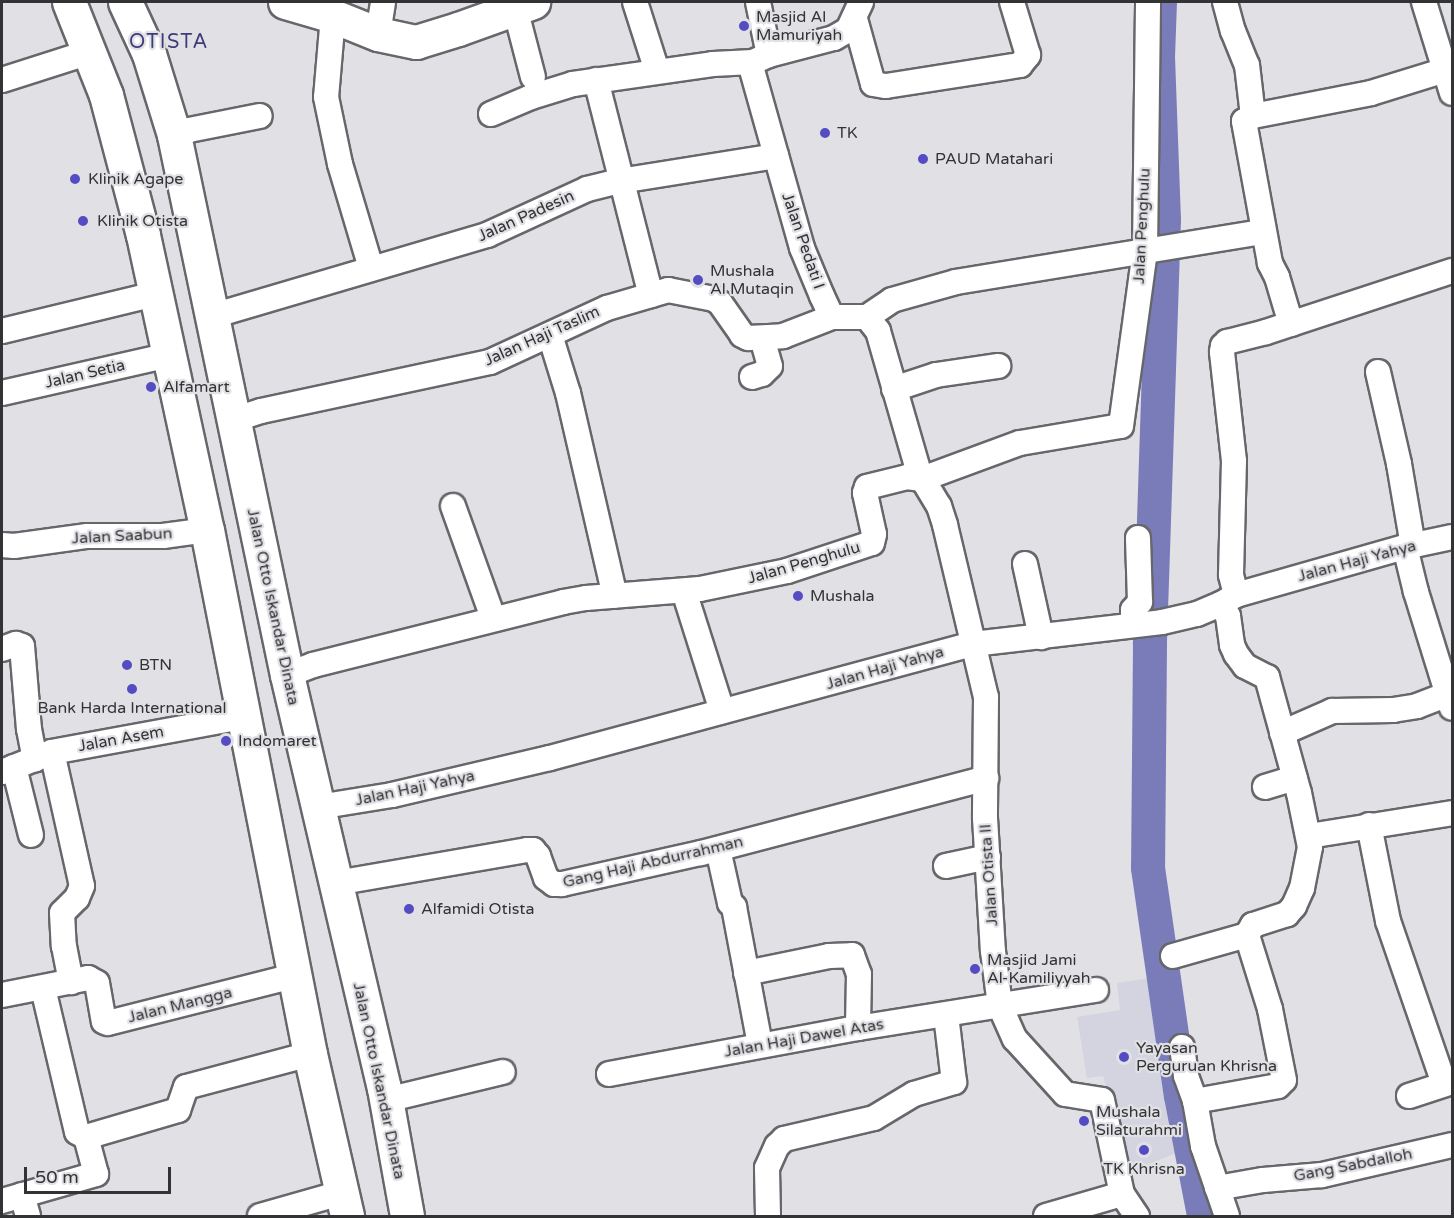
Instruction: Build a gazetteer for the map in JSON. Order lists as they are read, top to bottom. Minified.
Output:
{"streets":{"main road":["Jalan Otto Iskandar Dinata"],"street":["Jalan Padesin","Jalan Penghulu","Jalan Pedati I","Jalan Haji Taslim","Jalan Setia","Jalan Saabun","Jalan Haji Yahya","Jalan Asem","Gang Haji Abdurrahman","Jalan Otista II","Jalan Mangga","Jalan Haji Dawel Atas","Gang Sabdalloh"]},"crossings":[["Jalan Padesin","Jalan Pedati I"],["Jalan Padesin","Jalan Otto Iskandar Dinata"],["Jalan Penghulu","Jalan Otto Iskandar Dinata"],["Jalan Haji Taslim","Jalan Otto Iskandar Dinata"],["Jalan Haji Yahya","Jalan Otto Iskandar Dinata"],["Jalan Haji Yahya","Jalan Otista II"],["Jalan Otto Iskandar Dinata","Gang Haji Abdurrahman"],["Gang Haji Abdurrahman","Jalan Otista II"],["Jalan Otista II","Jalan Haji Dawel Atas"]],"districts":["OTISTA"],"places":["Masjid Al Mamuriyah","TK","PAUD Matahari","Klinik Agape","Klinik Otista","Mushala Al Mutaqin","Alfamart","Mushala","BTN","Bank Harda International","Indomaret","Alfamidi Otista","Masjid Jami Al-Kamiliyyah","Yayasan Perguruan Khrisna","Mushala Silaturahmi","TK Khrisna"],"scale_bar":"50 m"}
